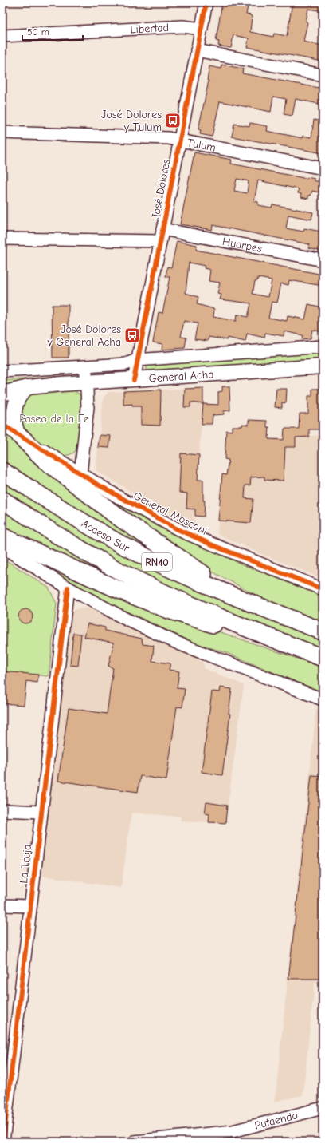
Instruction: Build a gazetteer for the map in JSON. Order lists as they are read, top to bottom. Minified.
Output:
{"streets":{"highway":["Acceso Sur","RN40"],"main road":["General Acha"],"street":["Libertad","Tulum","José Dolores","Huarpes","General Mosconi","La Troja","Putaendo"]},"crossings":[["Libertad","José Dolores"],["Tulum","José Dolores"],["José Dolores","Huarpes"],["José Dolores","General Acha"]],"parks":["Paseo de la Fe"],"places":{"bus stop":["José Dolores y Tulum","José Dolores y General Acha"]},"scale_bar":"50 m"}
